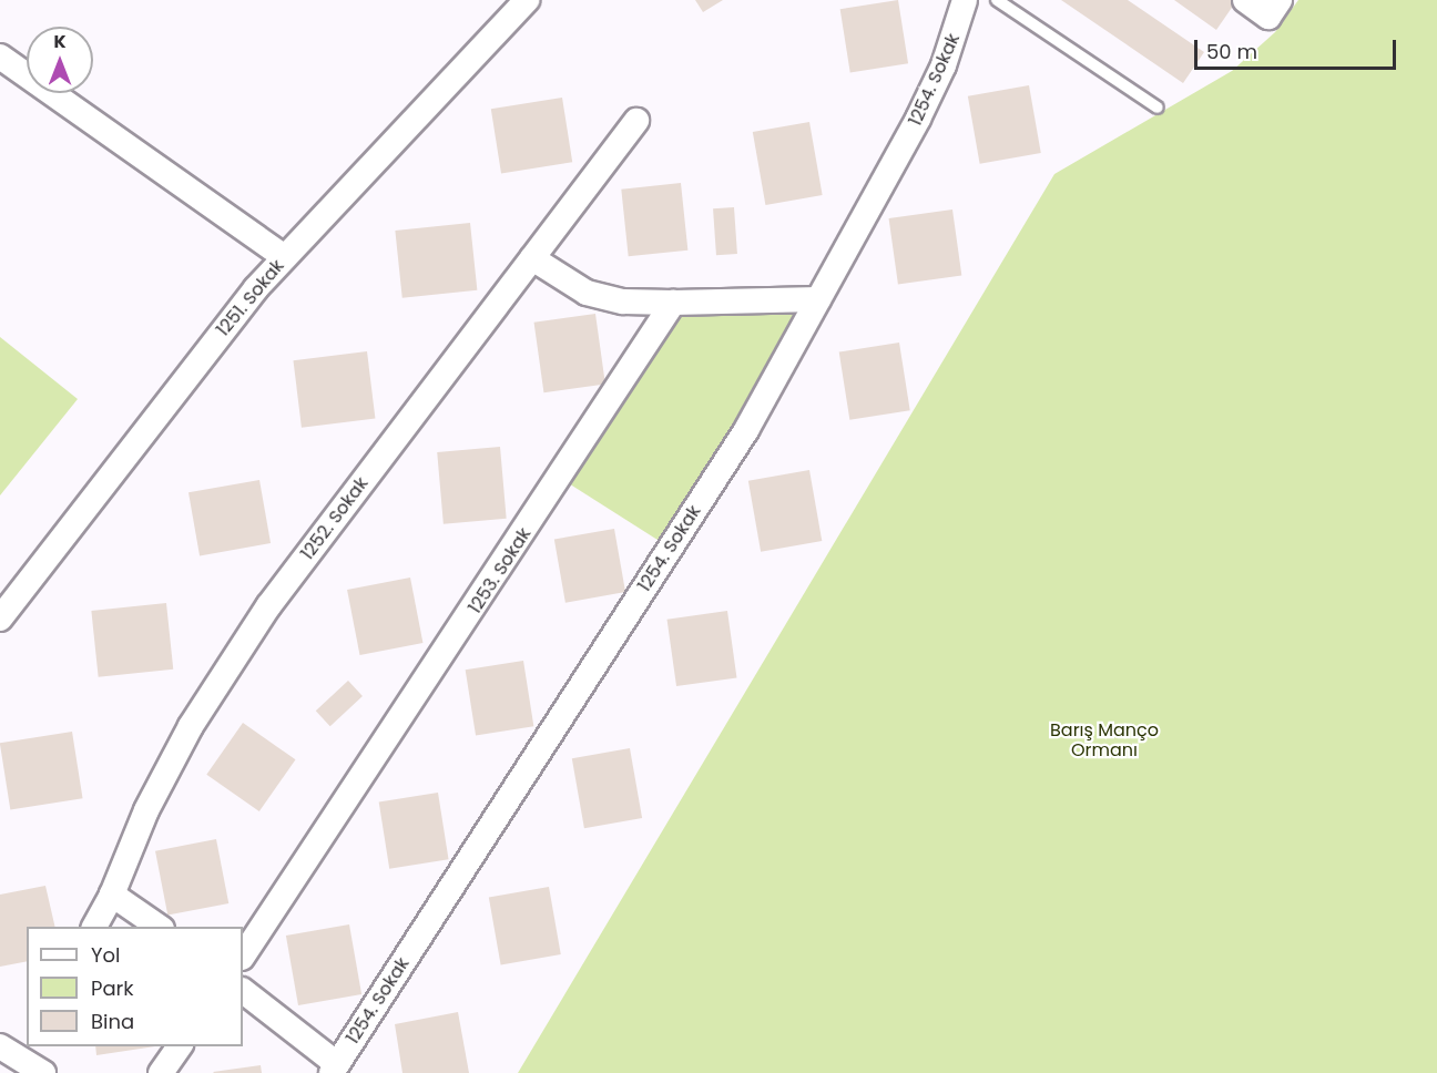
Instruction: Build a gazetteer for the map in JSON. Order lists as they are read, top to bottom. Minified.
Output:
{"streets":{"street":["1254. Sokak","1251. Sokak","1252. Sokak","1253. Sokak"]},"parks":["Barış Manço Ormanı"],"legend":["Yol","Park","Bina"],"scale_bar":"50 m","north":"top"}
